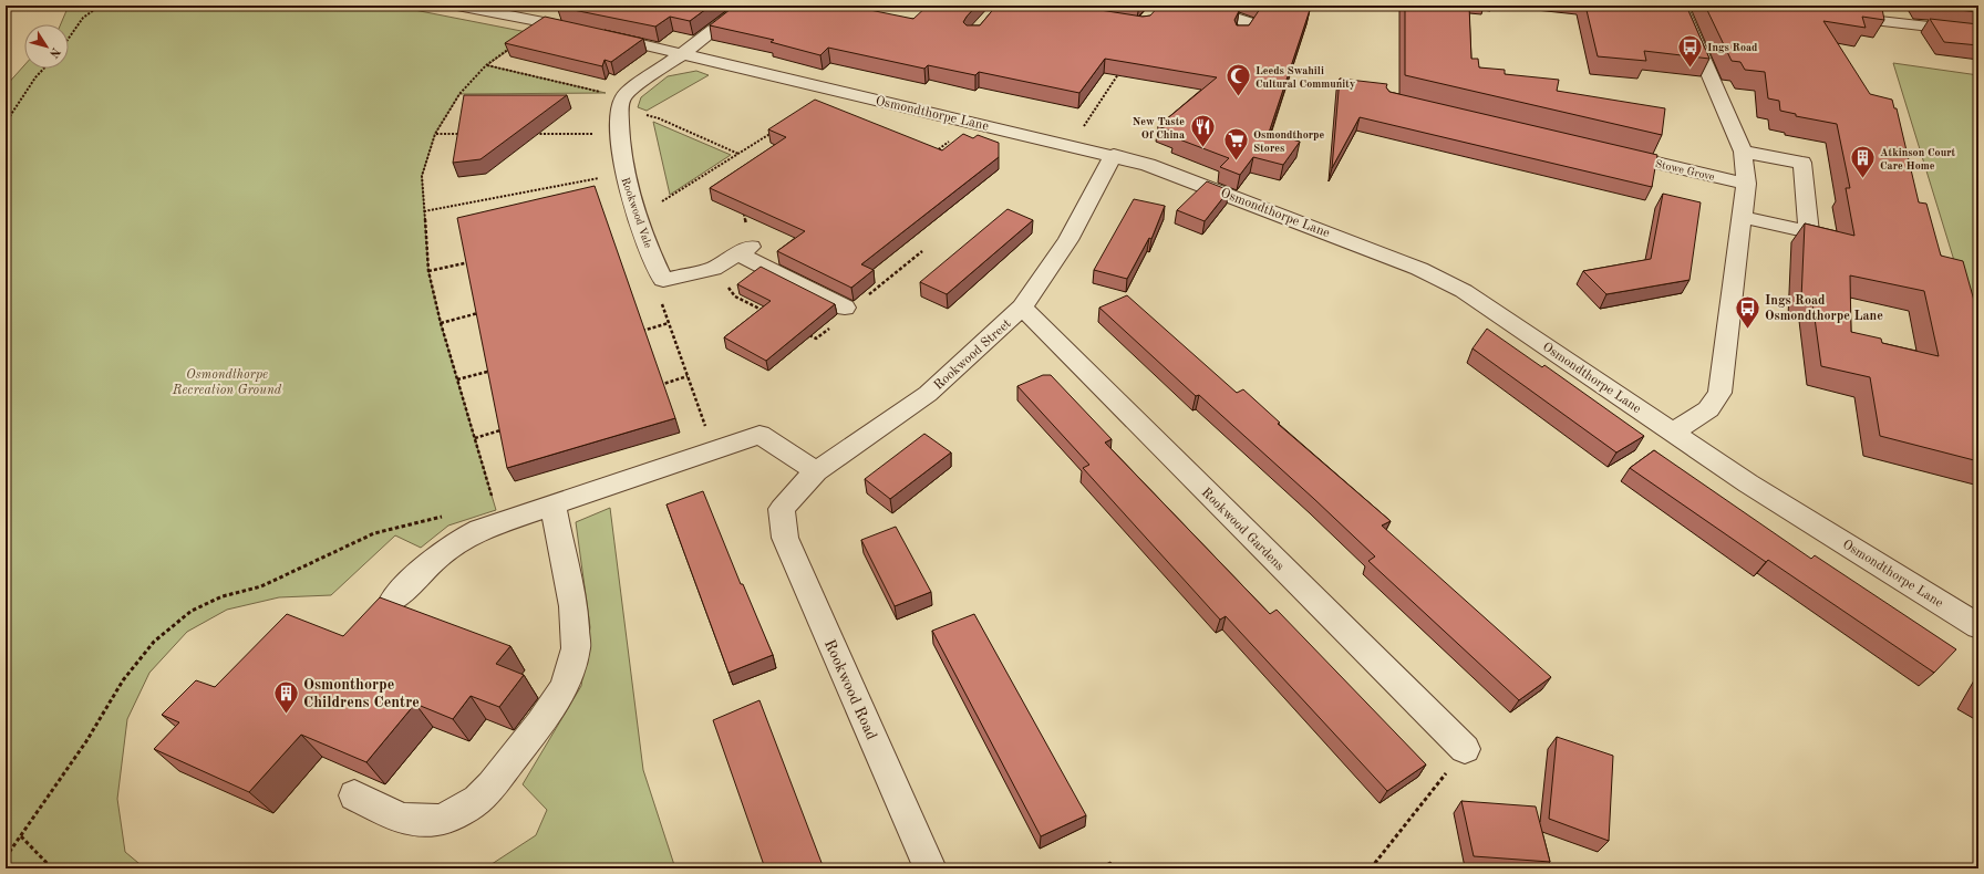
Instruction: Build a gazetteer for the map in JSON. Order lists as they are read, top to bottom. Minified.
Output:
{"streets":{"street":["Osmondthorpe Lane","Stowe Grove","Rookwood Vale","Rookwood Street","Rookwood Gardens","Rookwood Road"]},"crossings":[["Osmondthorpe Lane","Rookwood Street"],["Rookwood Street","Rookwood Gardens"],["Rookwood Street","Rookwood Road"]],"parks":["Osmondthorpe Recreation Ground"],"places":{"bus stop":["Ings Road","Ings Road Osmondthorpe Lane"],"mosque":["Leeds Swahili Cultural Community"],"restaurant":["New Taste Of China"],"supermarket":["Osmondthorpe Stores"],"building":["Atkinson Court Care Home","Osmonthorpe Childrens Centre"]},"north":"bottom right"}
